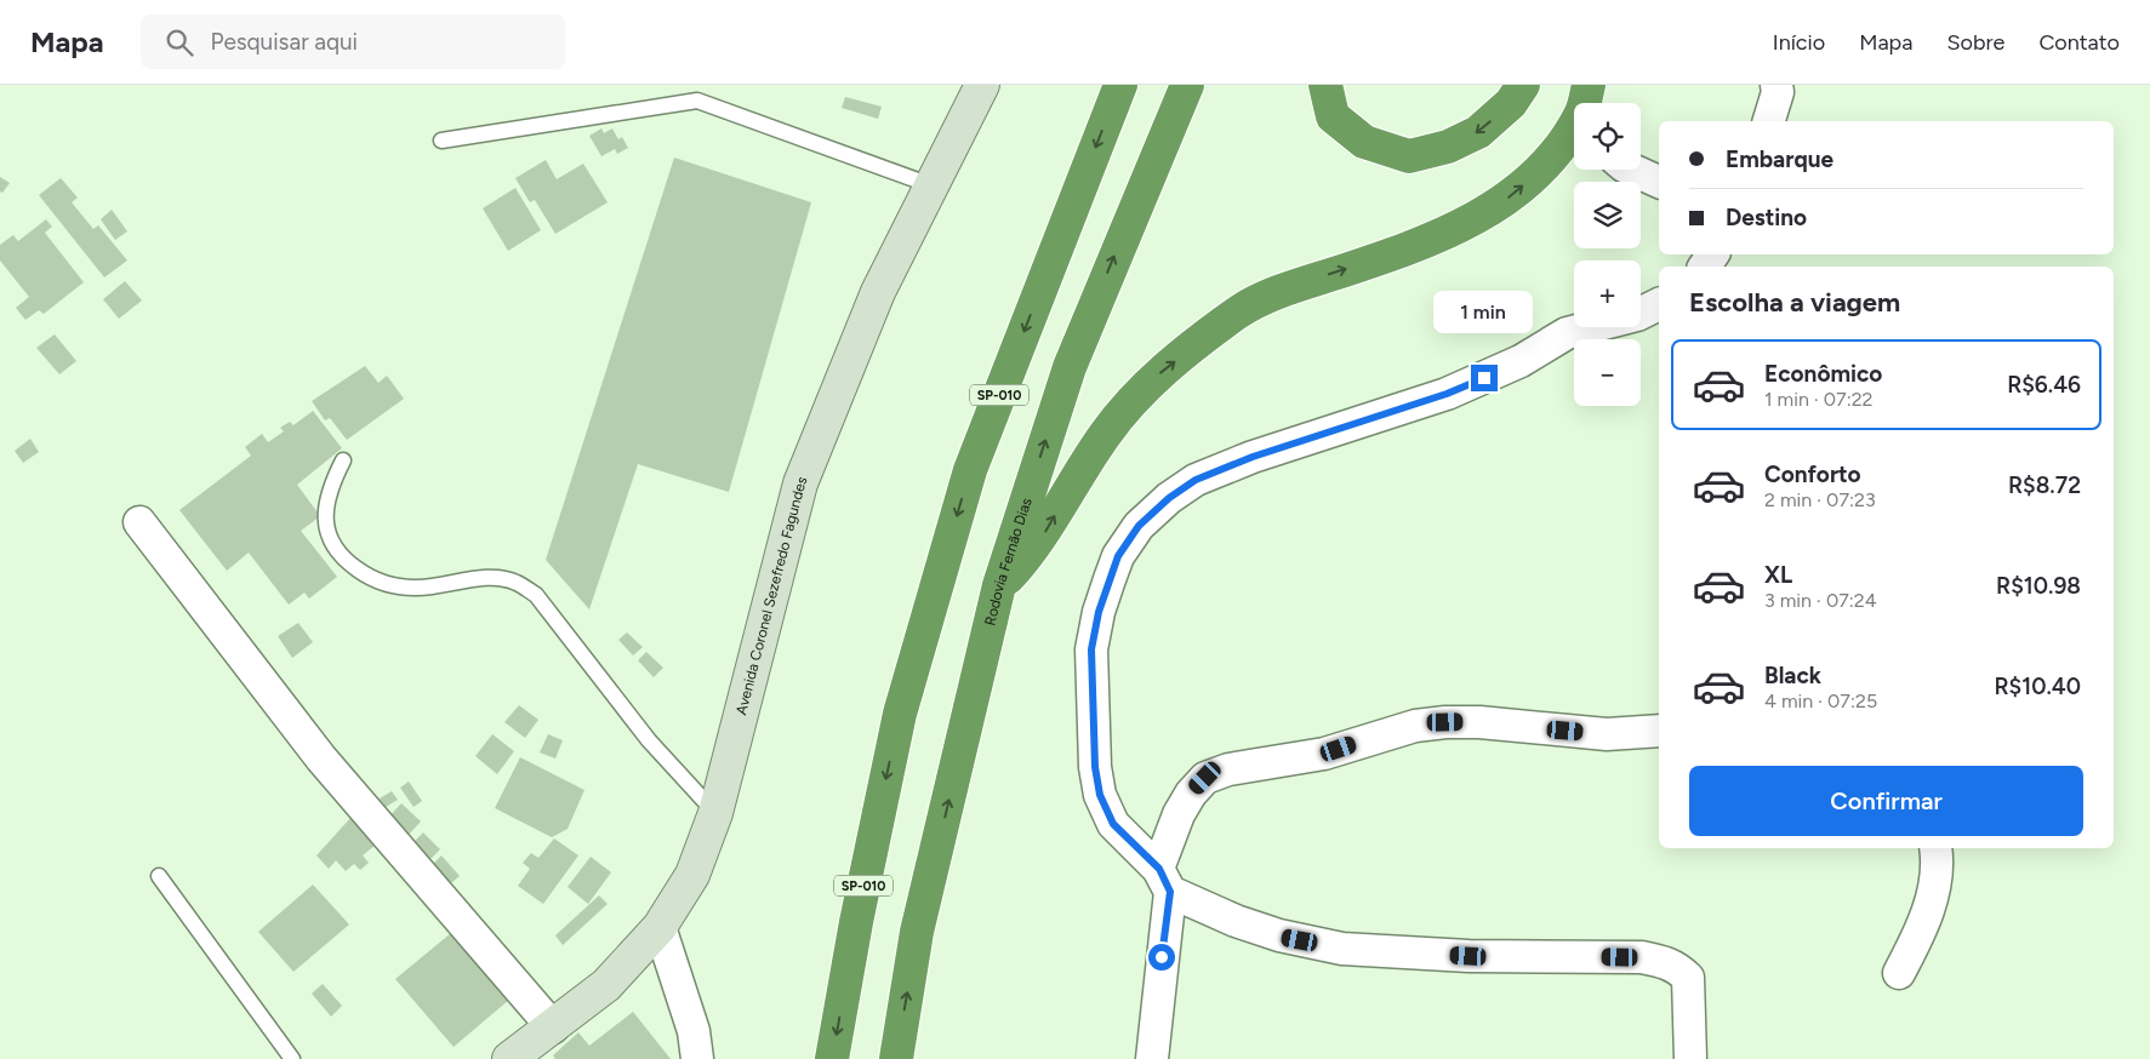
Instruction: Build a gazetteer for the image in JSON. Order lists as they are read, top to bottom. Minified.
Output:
{"streets":{"highway":["SP-010","Rodovia Fernão Dias"],"main road":["Avenida Coronel Sezefredo Fagundes"]},"page":{"header":"Mapa","search":"Pesquisar aqui","nav":["Início","Mapa","Sobre","Contato"],"map_buttons":["+","−"],"banner":["Embarque","Destino"],"heading":"Escolha a viagem","bubble":"1 min","list":[{"name":"Econômico","note":"1 min · 07:22","value":"R$6.46"},{"name":"Conforto","note":"2 min · 07:23","value":"R$8.72"},{"name":"XL","note":"3 min · 07:24","value":"R$10.98"},{"name":"Black","note":"4 min · 07:25","value":"R$10.40"}],"buttons":"Confirmar"}}
